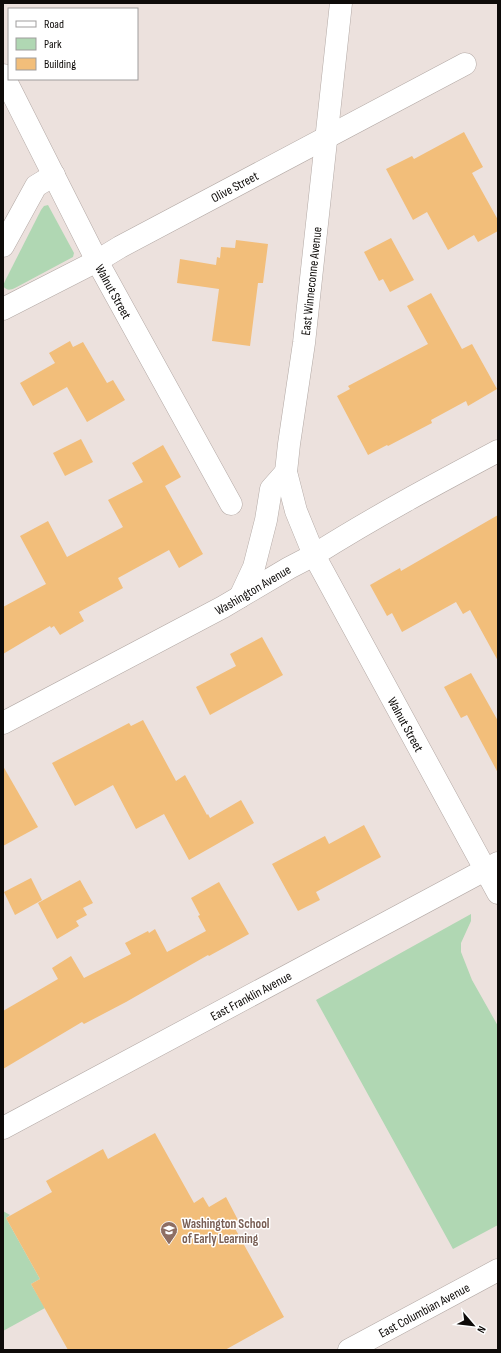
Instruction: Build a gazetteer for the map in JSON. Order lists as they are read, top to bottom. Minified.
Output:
{"streets":{"street":["Olive Street","East Winneconne Avenue","Walnut Street","Washington Avenue","East Franklin Avenue","East Columbian Avenue"]},"crossings":[["Olive Street","East Winneconne Avenue"],["Olive Street","Walnut Street"],["East Winneconne Avenue","Walnut Street"],["East Winneconne Avenue","Washington Avenue"],["Walnut Street","Washington Avenue"],["Walnut Street","East Franklin Avenue"]],"places":{"school or university":["Washington School of Early Learning"]},"legend":["Road","Park","Building"],"north":"bottom right"}
